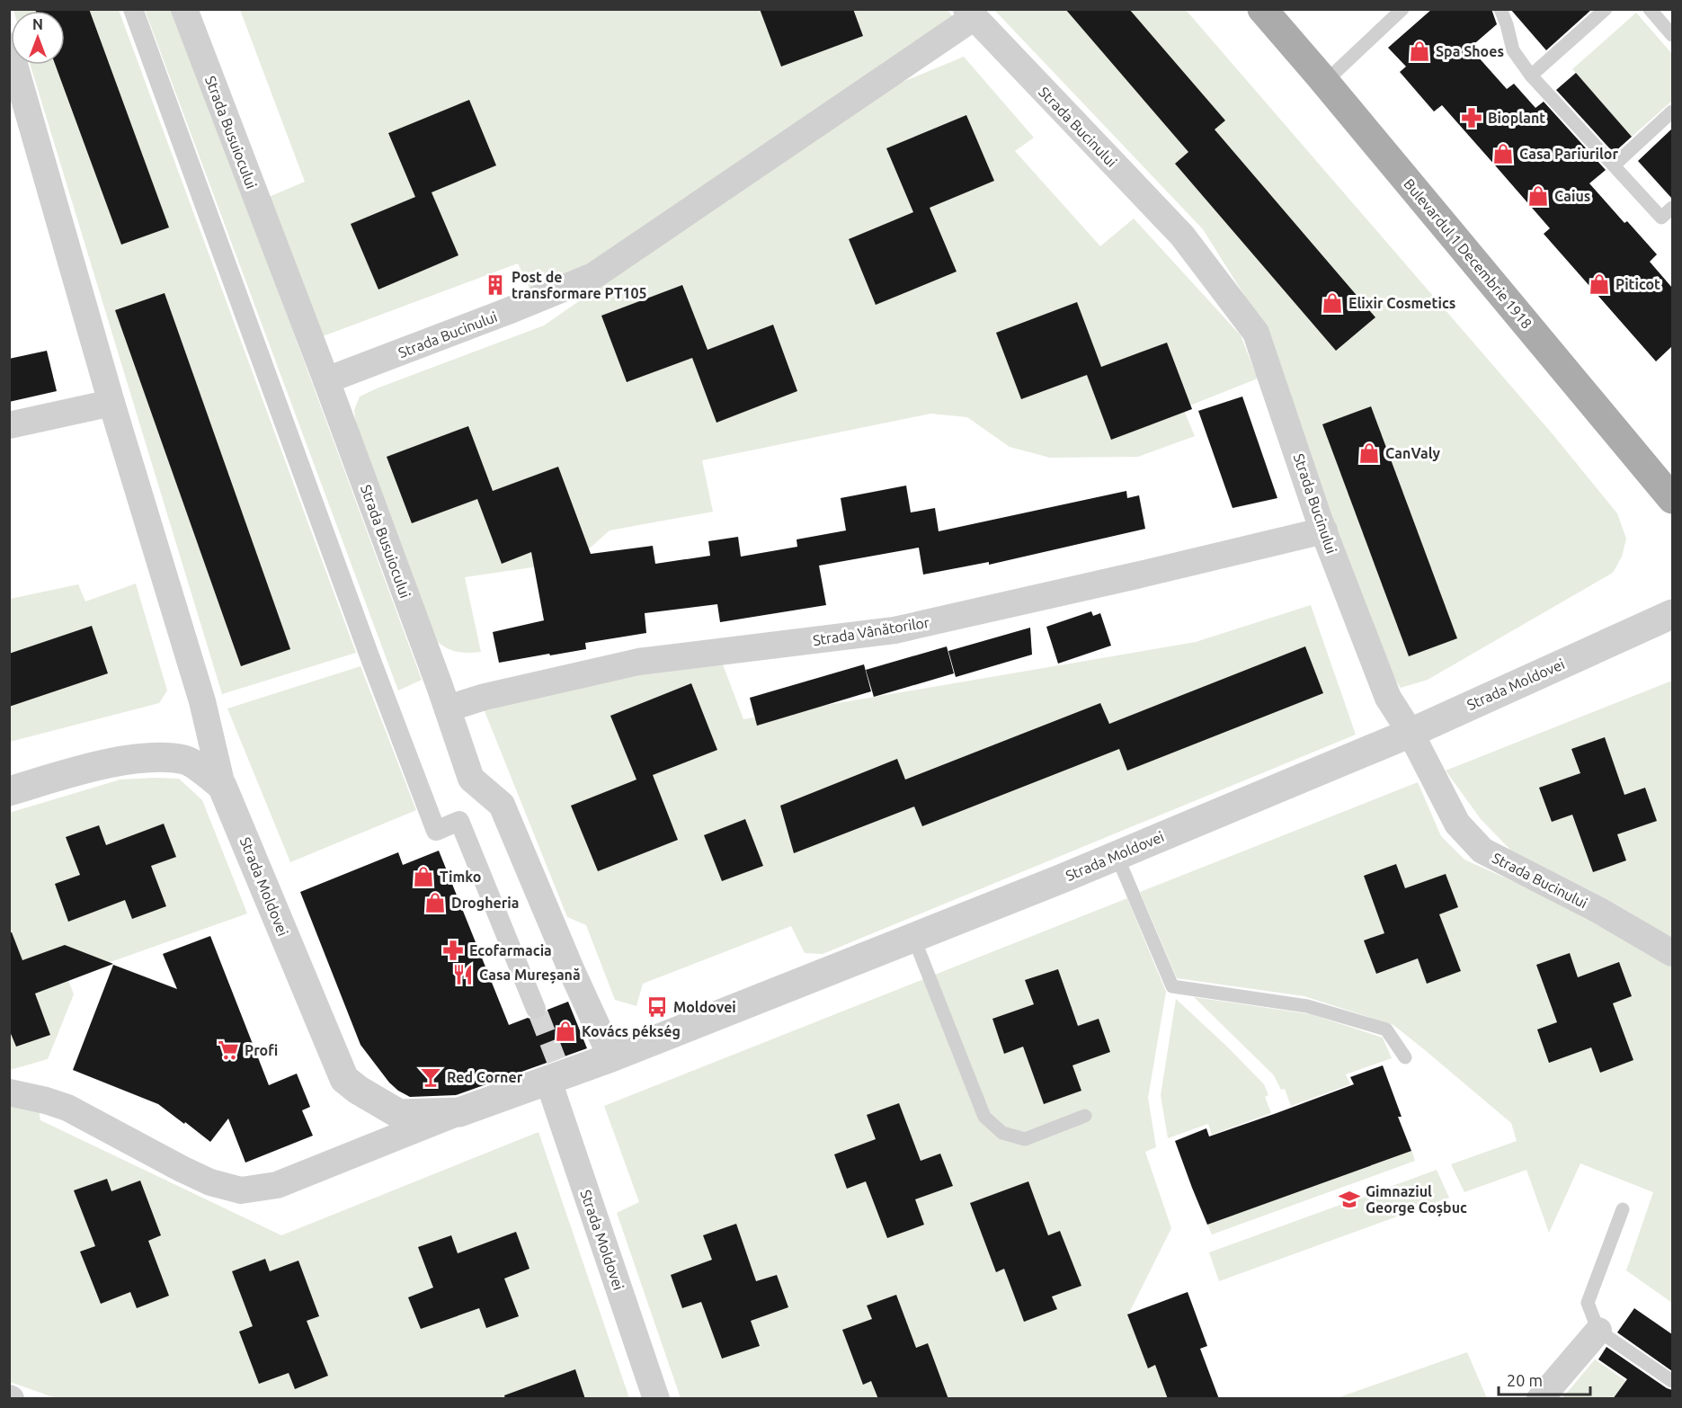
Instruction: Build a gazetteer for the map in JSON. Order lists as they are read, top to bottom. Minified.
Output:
{"streets":{"main road":["Bulevardul 1 Decembrie 1918"],"street":["Strada Bucinului","Strada Busuiocului","Strada Vânătorilor","Strada Moldovei"]},"crossings":[["Strada Bucinului","Strada Busuiocului"],["Strada Bucinului","Strada Vânătorilor"],["Strada Bucinului","Strada Moldovei"],["Strada Busuiocului","Strada Vânătorilor"],["Strada Busuiocului","Strada Moldovei"]],"places":{"shop":["Spa Shoes","Casa Pariurilor","Caius","Piticot","Elixir Cosmetics","CanValy","Timko","Drogheria","Kovács pékség"],"pharmacy":["Bioplant","Ecofarmacia"],"building":["Post de transformare PT105"],"restaurant":["Casa Mureșană"],"bus stop":["Moldovei"],"supermarket":["Profi"],"bar":["Red Corner"],"school or university":["Gimnaziul George Coșbuc"]},"scale_bar":"20 m","north":"top"}
